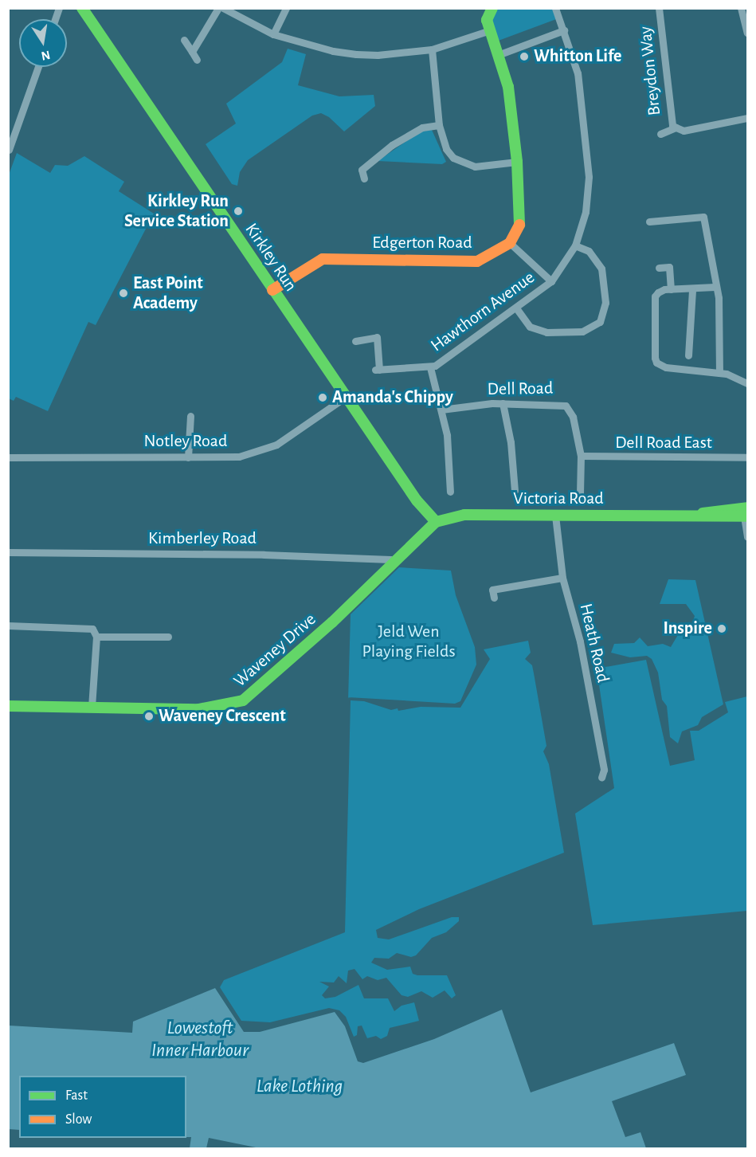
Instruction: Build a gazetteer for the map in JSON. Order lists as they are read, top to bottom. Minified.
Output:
{"streets":{"street":["Breydon Way","Edgerton Road","Kirkley Run","Hawthorn Avenue","Dell Road","Notley Road","Dell Road East","Victoria Road","Kimberley Road","Heath Road","Waveney Drive"]},"crossings":[["Edgerton Road","Kirkley Run"],["Kirkley Run","Notley Road"],["Kirkley Run","Victoria Road"],["Kirkley Run","Waveney Drive"],["Dell Road","Dell Road East"],["Victoria Road","Heath Road"],["Victoria Road","Waveney Drive"],["Kimberley Road","Waveney Drive"]],"water":["Lowestoft Inner Harbour","Lake Lothing"],"parks":["Jeld Wen Playing Fields"],"places":["Whitton Life","Kirkley Run Service Station","East Point Academy","Amanda's Chippy","Inspire","Waveney Crescent"],"legend":["Fast","Slow"],"north":"bottom"}
